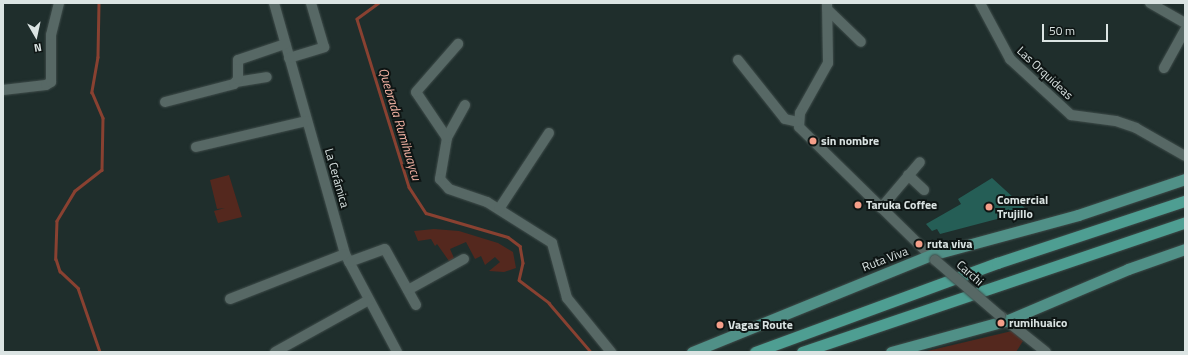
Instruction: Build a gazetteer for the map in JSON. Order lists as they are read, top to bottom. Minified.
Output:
{"streets":{"main road":["Ruta Viva"],"street":["Las Orquideas","La Cerámica","Carchi"]},"crossings":[["Ruta Viva","Carchi"]],"water":["Quebrada Rumihuaycu"],"places":["sin nombre","Taruka Coffee","Comercial Trujillo","ruta viva","rumihuaico","Vagas Route"],"scale_bar":"50 m","north":"bottom"}
